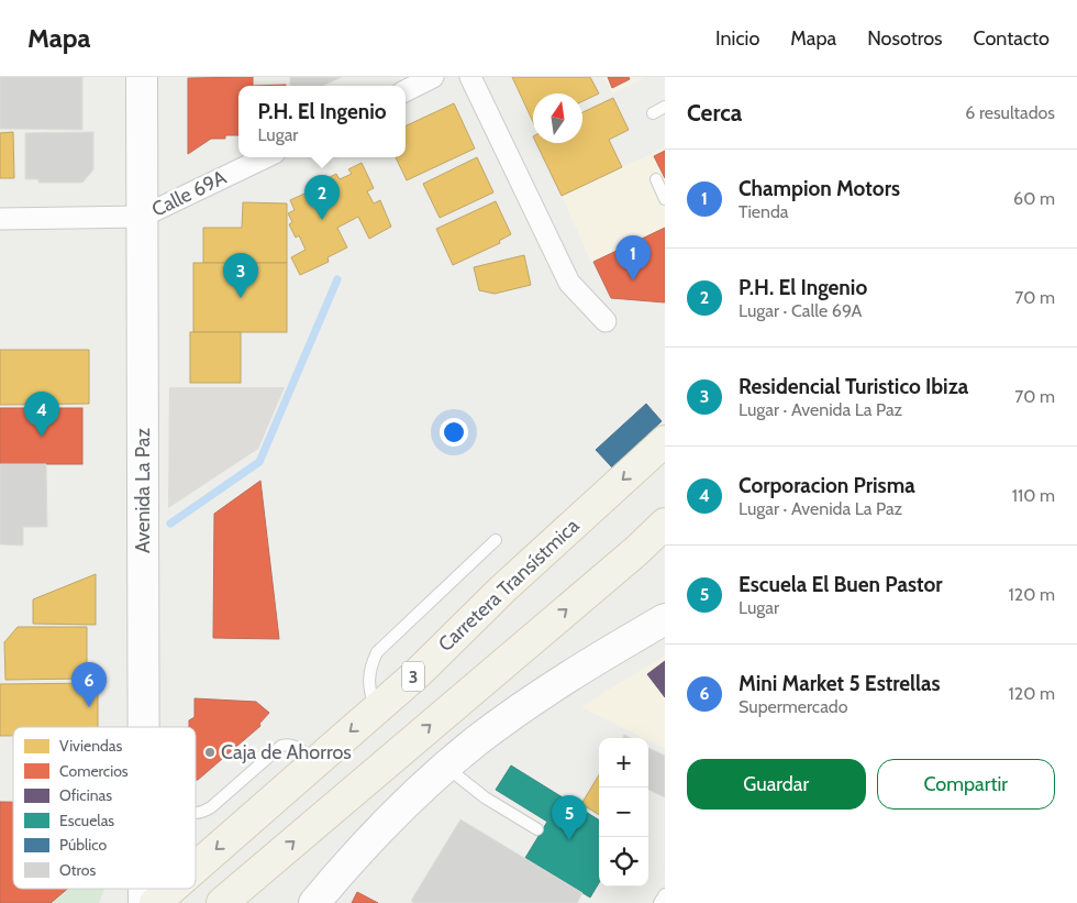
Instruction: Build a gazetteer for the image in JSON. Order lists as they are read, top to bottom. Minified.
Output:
{"streets":{"main road":["Avenida La Paz","Carretera Transístmica","3"],"street":["Calle 69A"]},"crossings":[["Calle 69A","Avenida La Paz"]],"places":["Caja de Ahorros"],"legend":["Viviendas","Comercios","Oficinas","Escuelas","Público","Otros"],"north":"top","page":{"header":"Mapa","nav":["Inicio","Mapa","Nosotros","Contacto"],"heading":["Cerca","6 resultados"],"popup":["P.H. El Ingenio","Lugar"],"list":[{"mark":"1","name":"Champion Motors","note":"Tienda","value":"60 m"},{"mark":"2","name":"P.H. El Ingenio","note":"Lugar · Calle 69A","value":"70 m"},{"mark":"3","name":"Residencial Turistico Ibiza","note":"Lugar · Avenida La Paz","value":"70 m"},{"mark":"4","name":"Corporacion Prisma","note":"Lugar · Avenida La Paz","value":"110 m"},{"mark":"5","name":"Escuela El Buen Pastor","note":"Lugar","value":"120 m"},{"mark":"6","name":"Mini Market 5 Estrellas","note":"Supermercado","value":"120 m"}],"pins":["2","1","3","4","6","5"],"map_buttons":["+","−"],"buttons":["Guardar","Compartir"]}}
